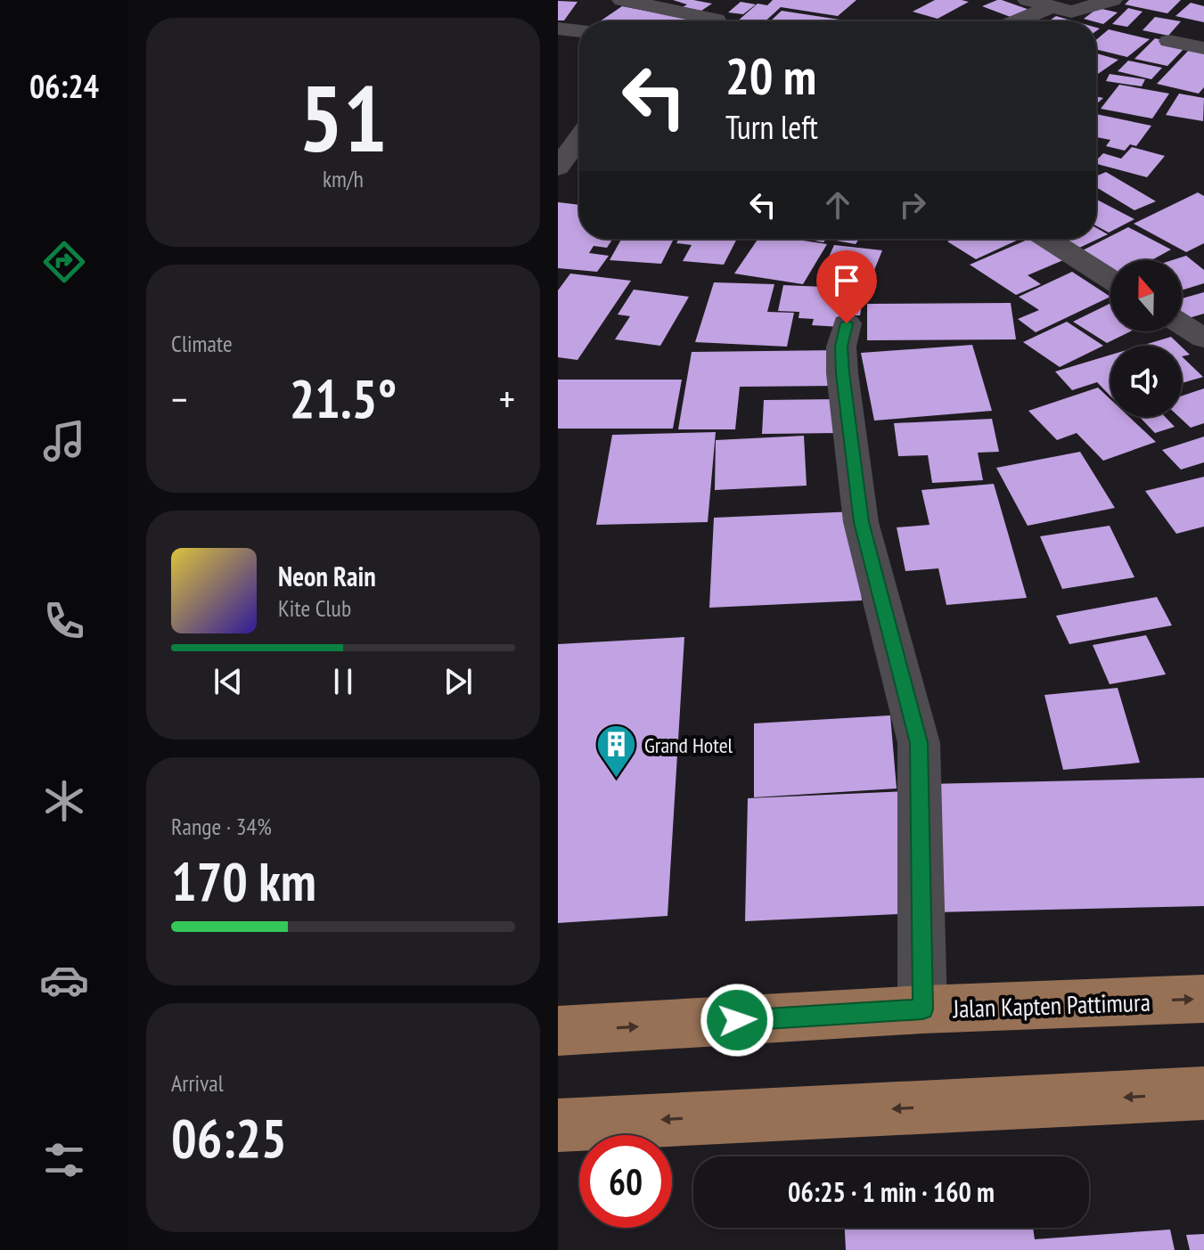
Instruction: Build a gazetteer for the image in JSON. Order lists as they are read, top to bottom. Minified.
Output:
{"streets":{"main road":["Jalan Kapten Pattimura"]},"places":{"building":["Grand Hotel"]},"north":"top","page":{"tabs":"06:24","tile":[["51","km/h"],"Climate",["Range · 34%","170 km"],["Arrival","06:25"]],"turn":["20 m","Turn left"],"heat":["−","21.5°","+"],"song":["Neon Rain","Kite Club"],"limit":"60","trip":"06:25 · 1 min · 160 m"}}
